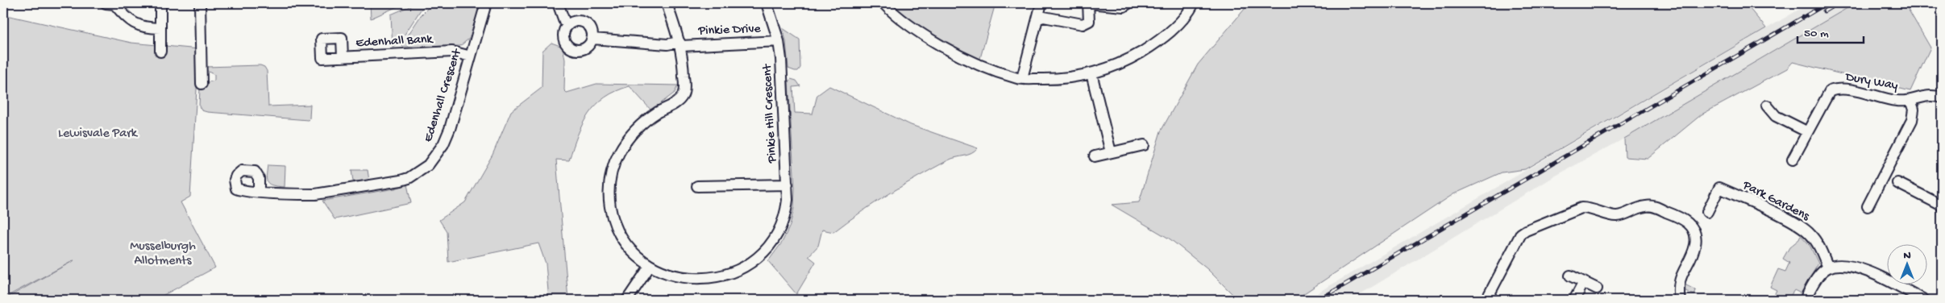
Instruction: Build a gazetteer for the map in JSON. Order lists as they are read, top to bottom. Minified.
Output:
{"streets":{"street":["Pinkie Drive","Edenhall Bank","Dury Way","Edenhall Crescent","Pinkie Hill Crescent","Park Gardens"]},"crossings":[["Pinkie Drive","Pinkie Hill Crescent"],["Edenhall Bank","Edenhall Crescent"]],"parks":["Lewisvale Park","Musselburgh Allotments"],"scale_bar":"50 m","north":"top"}
